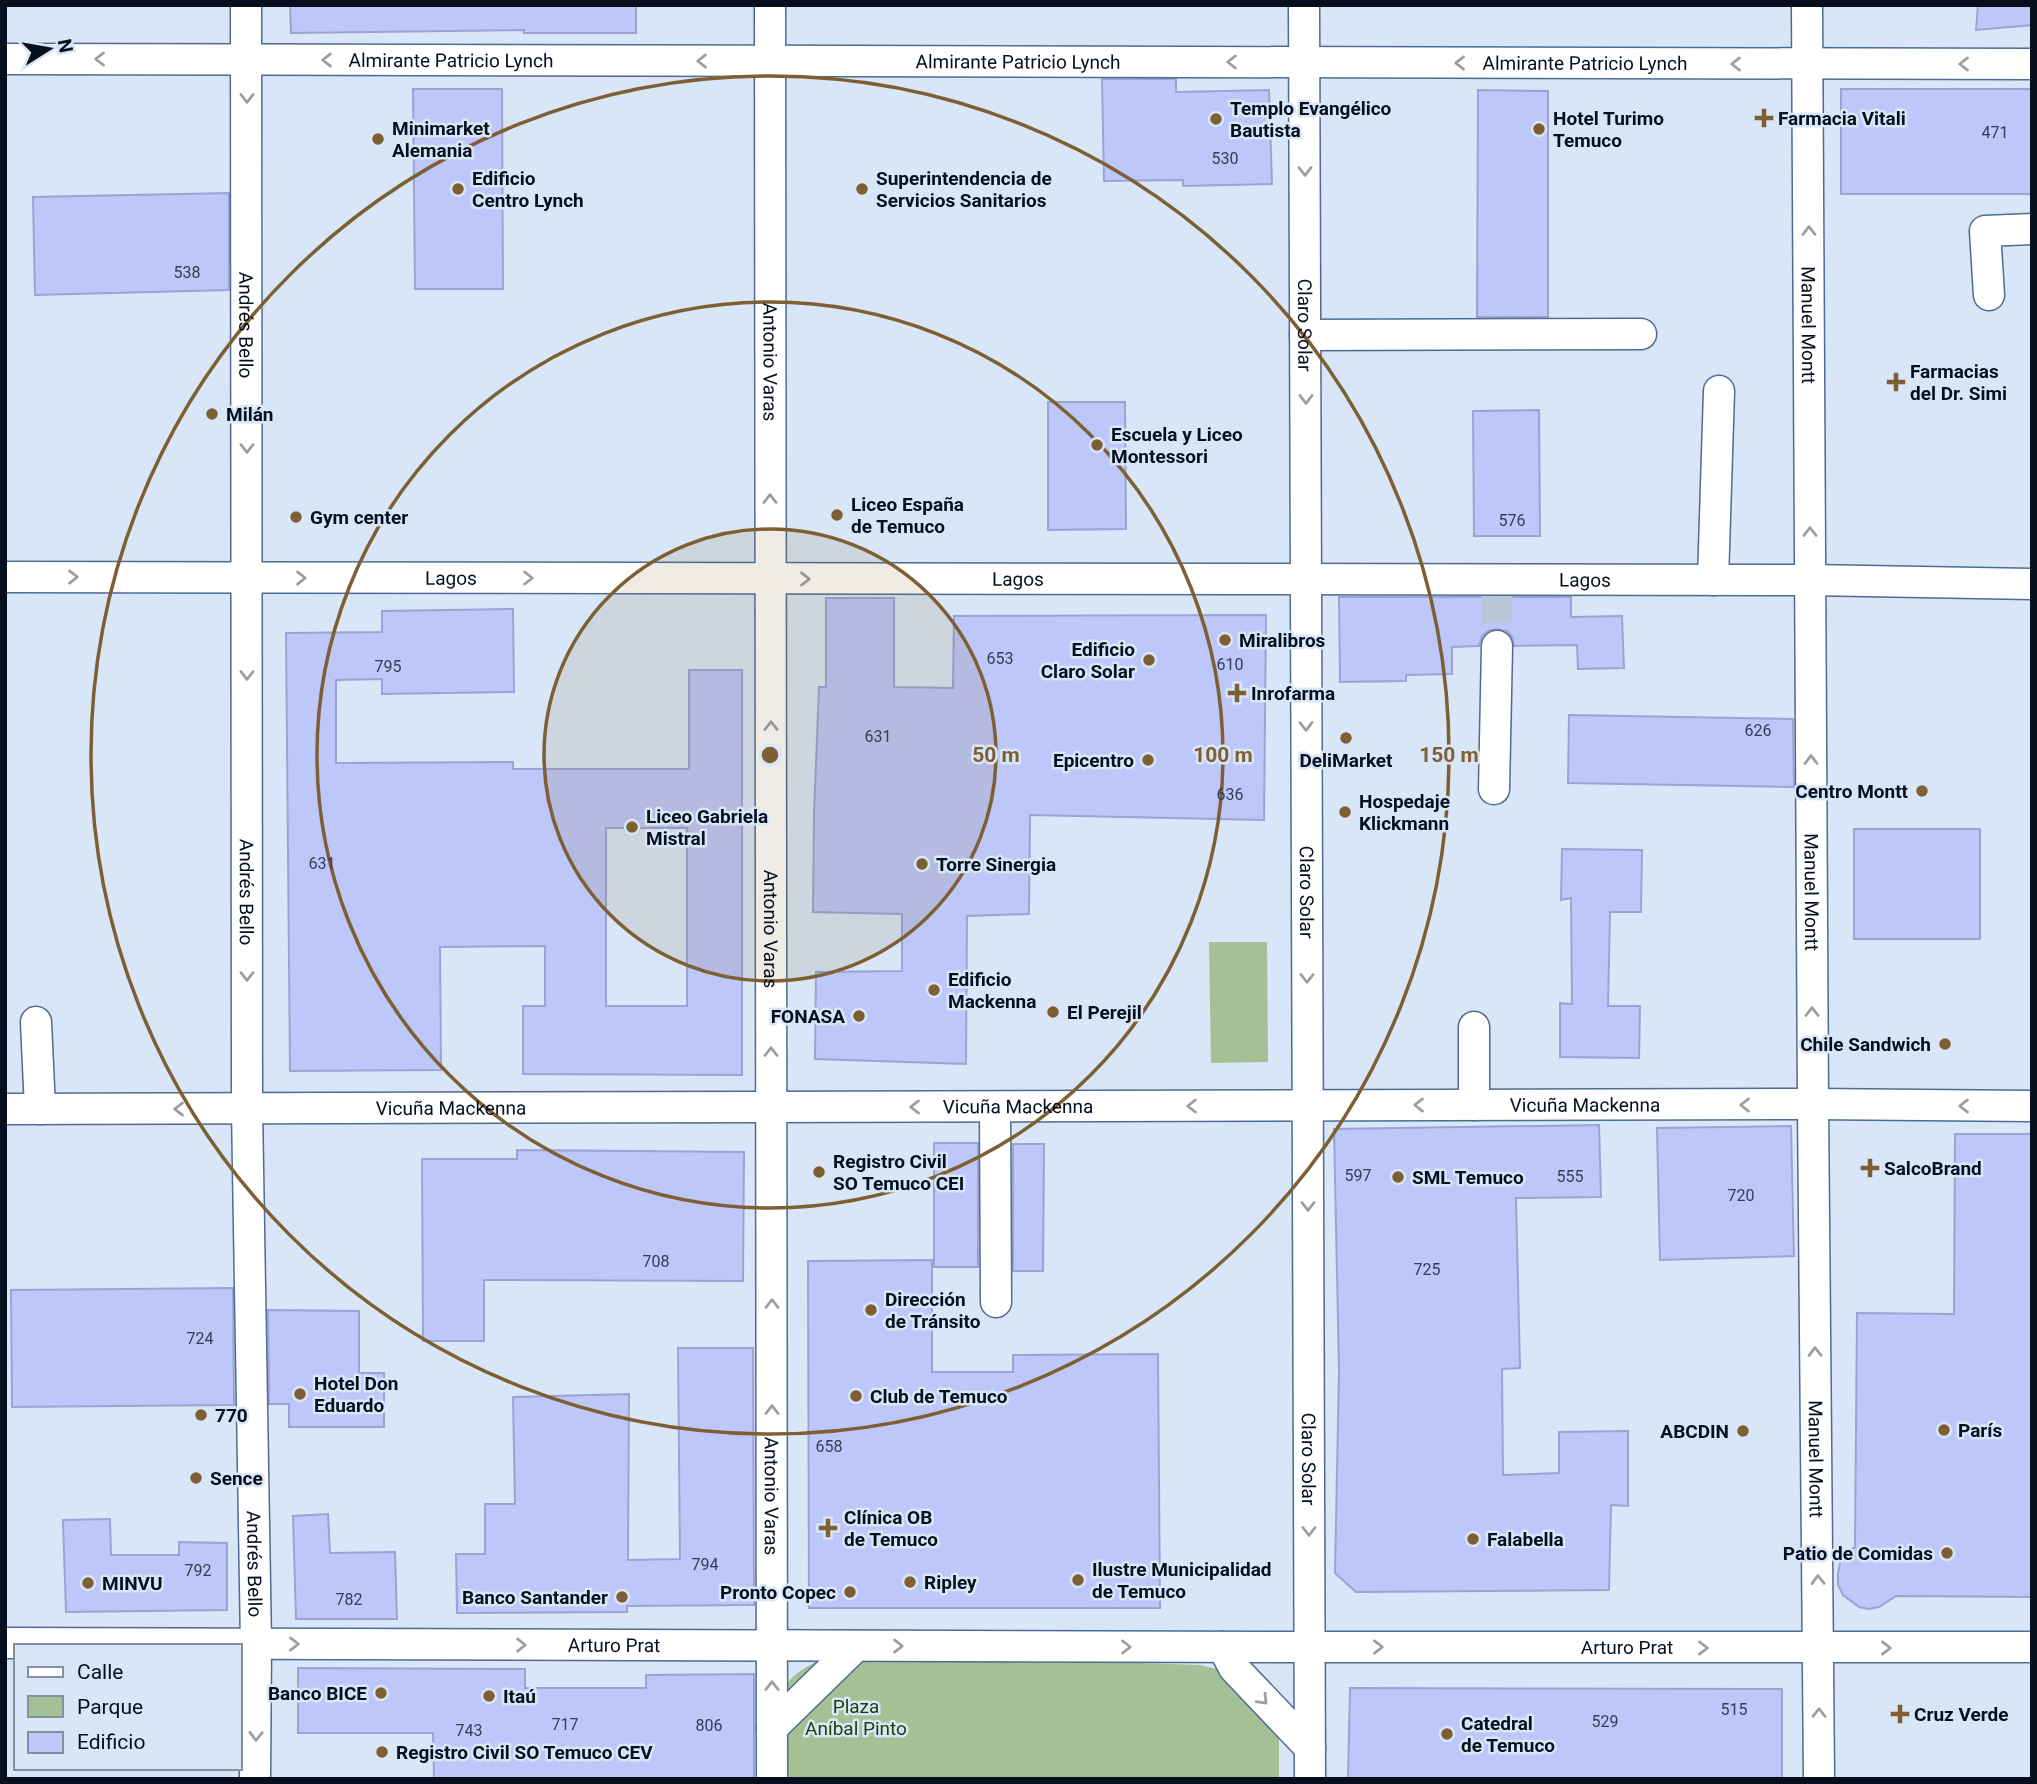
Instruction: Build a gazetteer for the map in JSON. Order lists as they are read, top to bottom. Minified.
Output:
{"streets":{"street":["Almirante Patricio Lynch","Andrés Bello","Claro Solar","Manuel Montt","Antonio Varas","Lagos","Vicuña Mackenna","Arturo Prat"]},"crossings":[["Almirante Patricio Lynch","Andrés Bello"],["Almirante Patricio Lynch","Claro Solar"],["Almirante Patricio Lynch","Manuel Montt"],["Almirante Patricio Lynch","Antonio Varas"],["Andrés Bello","Lagos"],["Andrés Bello","Vicuña Mackenna"],["Andrés Bello","Arturo Prat"],["Claro Solar","Lagos"],["Claro Solar","Vicuña Mackenna"],["Claro Solar","Arturo Prat"],["Manuel Montt","Lagos"],["Manuel Montt","Vicuña Mackenna"],["Manuel Montt","Arturo Prat"],["Antonio Varas","Lagos"],["Antonio Varas","Vicuña Mackenna"],["Antonio Varas","Arturo Prat"]],"one_way":["Almirante Patricio Lynch","Andrés Bello","Claro Solar","Manuel Montt","Antonio Varas","Lagos","Vicuña Mackenna","Arturo Prat"],"parks":["Plaza Aníbal Pinto"],"places":{"health":["Farmacia Vitali","Farmacias del Dr. Simi","Inrofarma","SalcoBrand","Clínica OB de Temuco","Cruz Verde"],"other":["Templo Evangélico Bautista","Hotel Turimo Temuco","Minimarket Alemania","Edificio Centro Lynch","Superintendencia de Servicios Sanitarios","Milán","Escuela y Liceo Montessori","Liceo España de Temuco","Gym center","Miralibros","Edificio Claro Solar","DeliMarket","Epicentro","Centro Montt","Hospedaje Klickmann","Liceo Gabriela Mistral","Torre Sinergia","Edificio Mackenna","El Perejil","FONASA","Chile Sandwich","Registro Civil SO Temuco CEI","SML Temuco","Dirección de Tránsito","Hotel Don Eduardo","Club de Temuco","770","París","ABCDIN","Sence","Falabella","Patio de Comidas","Ilustre Municipalidad de Temuco","Ripley","MINVU","Pronto Copec","Banco Santander","Banco BICE","Itaú","Catedral de Temuco","Registro Civil SO Temuco CEV"]},"house_numbers":["471","530","538","576","653","610","795","626","631","636","631","597","555","720","708","725","724","658","794","792","782","515","529","717","806","743"],"legend":["Calle","Parque","Edificio"],"north":"right","rings":["50 m","100 m","150 m"]}
